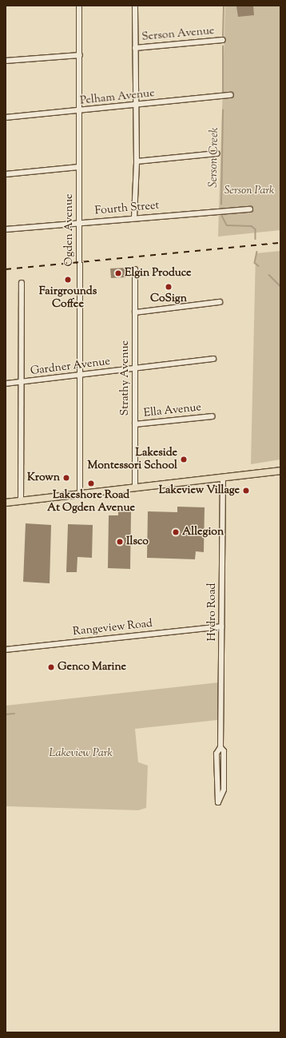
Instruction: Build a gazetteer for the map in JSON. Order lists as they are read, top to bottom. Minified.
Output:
{"streets":{"street":["Serson Avenue","Pelham Avenue","Fourth Street","Ogden Avenue","Gardner Avenue","Strathy Avenue","Ella Avenue","Hydro Road","Rangeview Road"]},"crossings":[["Pelham Avenue","Ogden Avenue"],["Fourth Street","Ogden Avenue"],["Ogden Avenue","Gardner Avenue"],["Gardner Avenue","Strathy Avenue"],["Strathy Avenue","Ella Avenue"],["Hydro Road","Rangeview Road"]],"water":["Serson Creek"],"parks":["Serson Park","Lakeview Park"],"places":["Elgin Produce","Fairgrounds Coffee","CoSign","Lakeside Montessori School","Krown","Lakeshore Road At Ogden Avenue","Lakeview Village","Allegion","Ilsco","Genco Marine"]}
